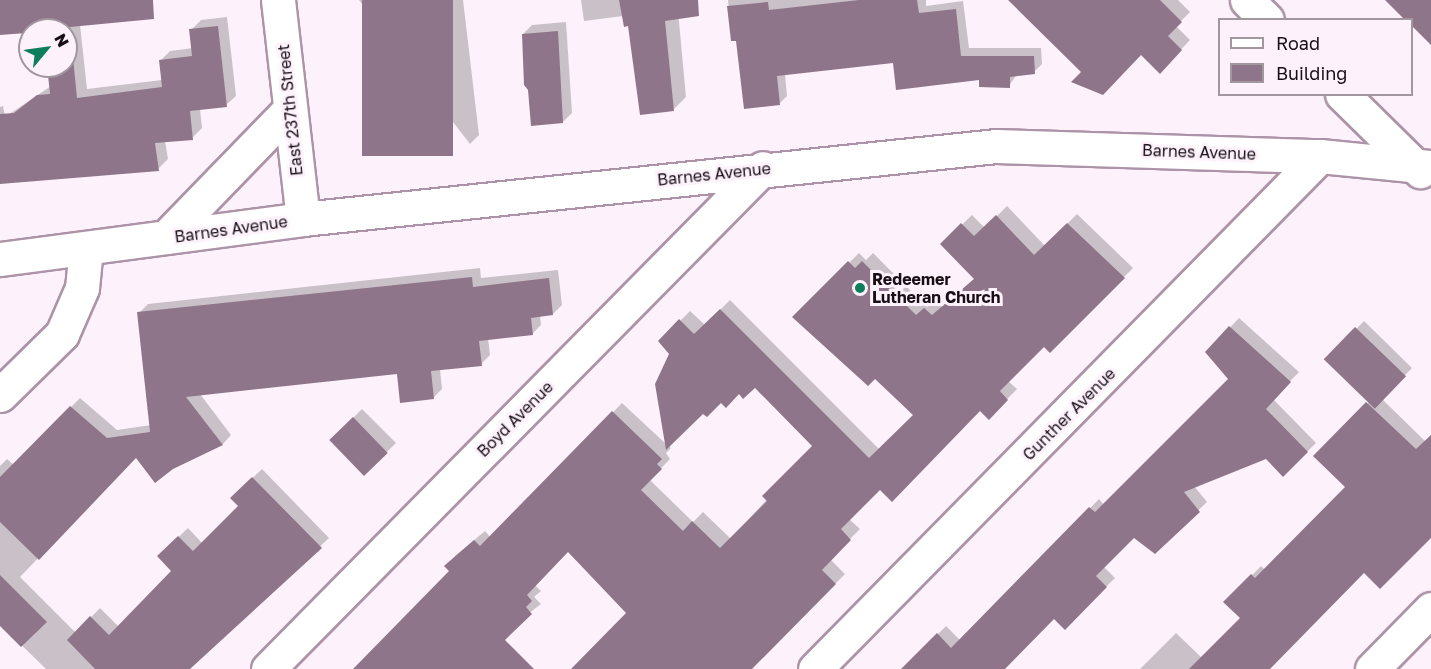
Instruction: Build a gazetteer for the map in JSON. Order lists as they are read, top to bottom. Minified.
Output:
{"streets":{"street":["East 237th Street","Barnes Avenue","Gunther Avenue","Boyd Avenue"]},"crossings":[["East 237th Street","Barnes Avenue"],["Barnes Avenue","Gunther Avenue"],["Barnes Avenue","Boyd Avenue"]],"places":["Redeemer Lutheran Church"],"legend":["Road","Building"],"north":"top right"}
